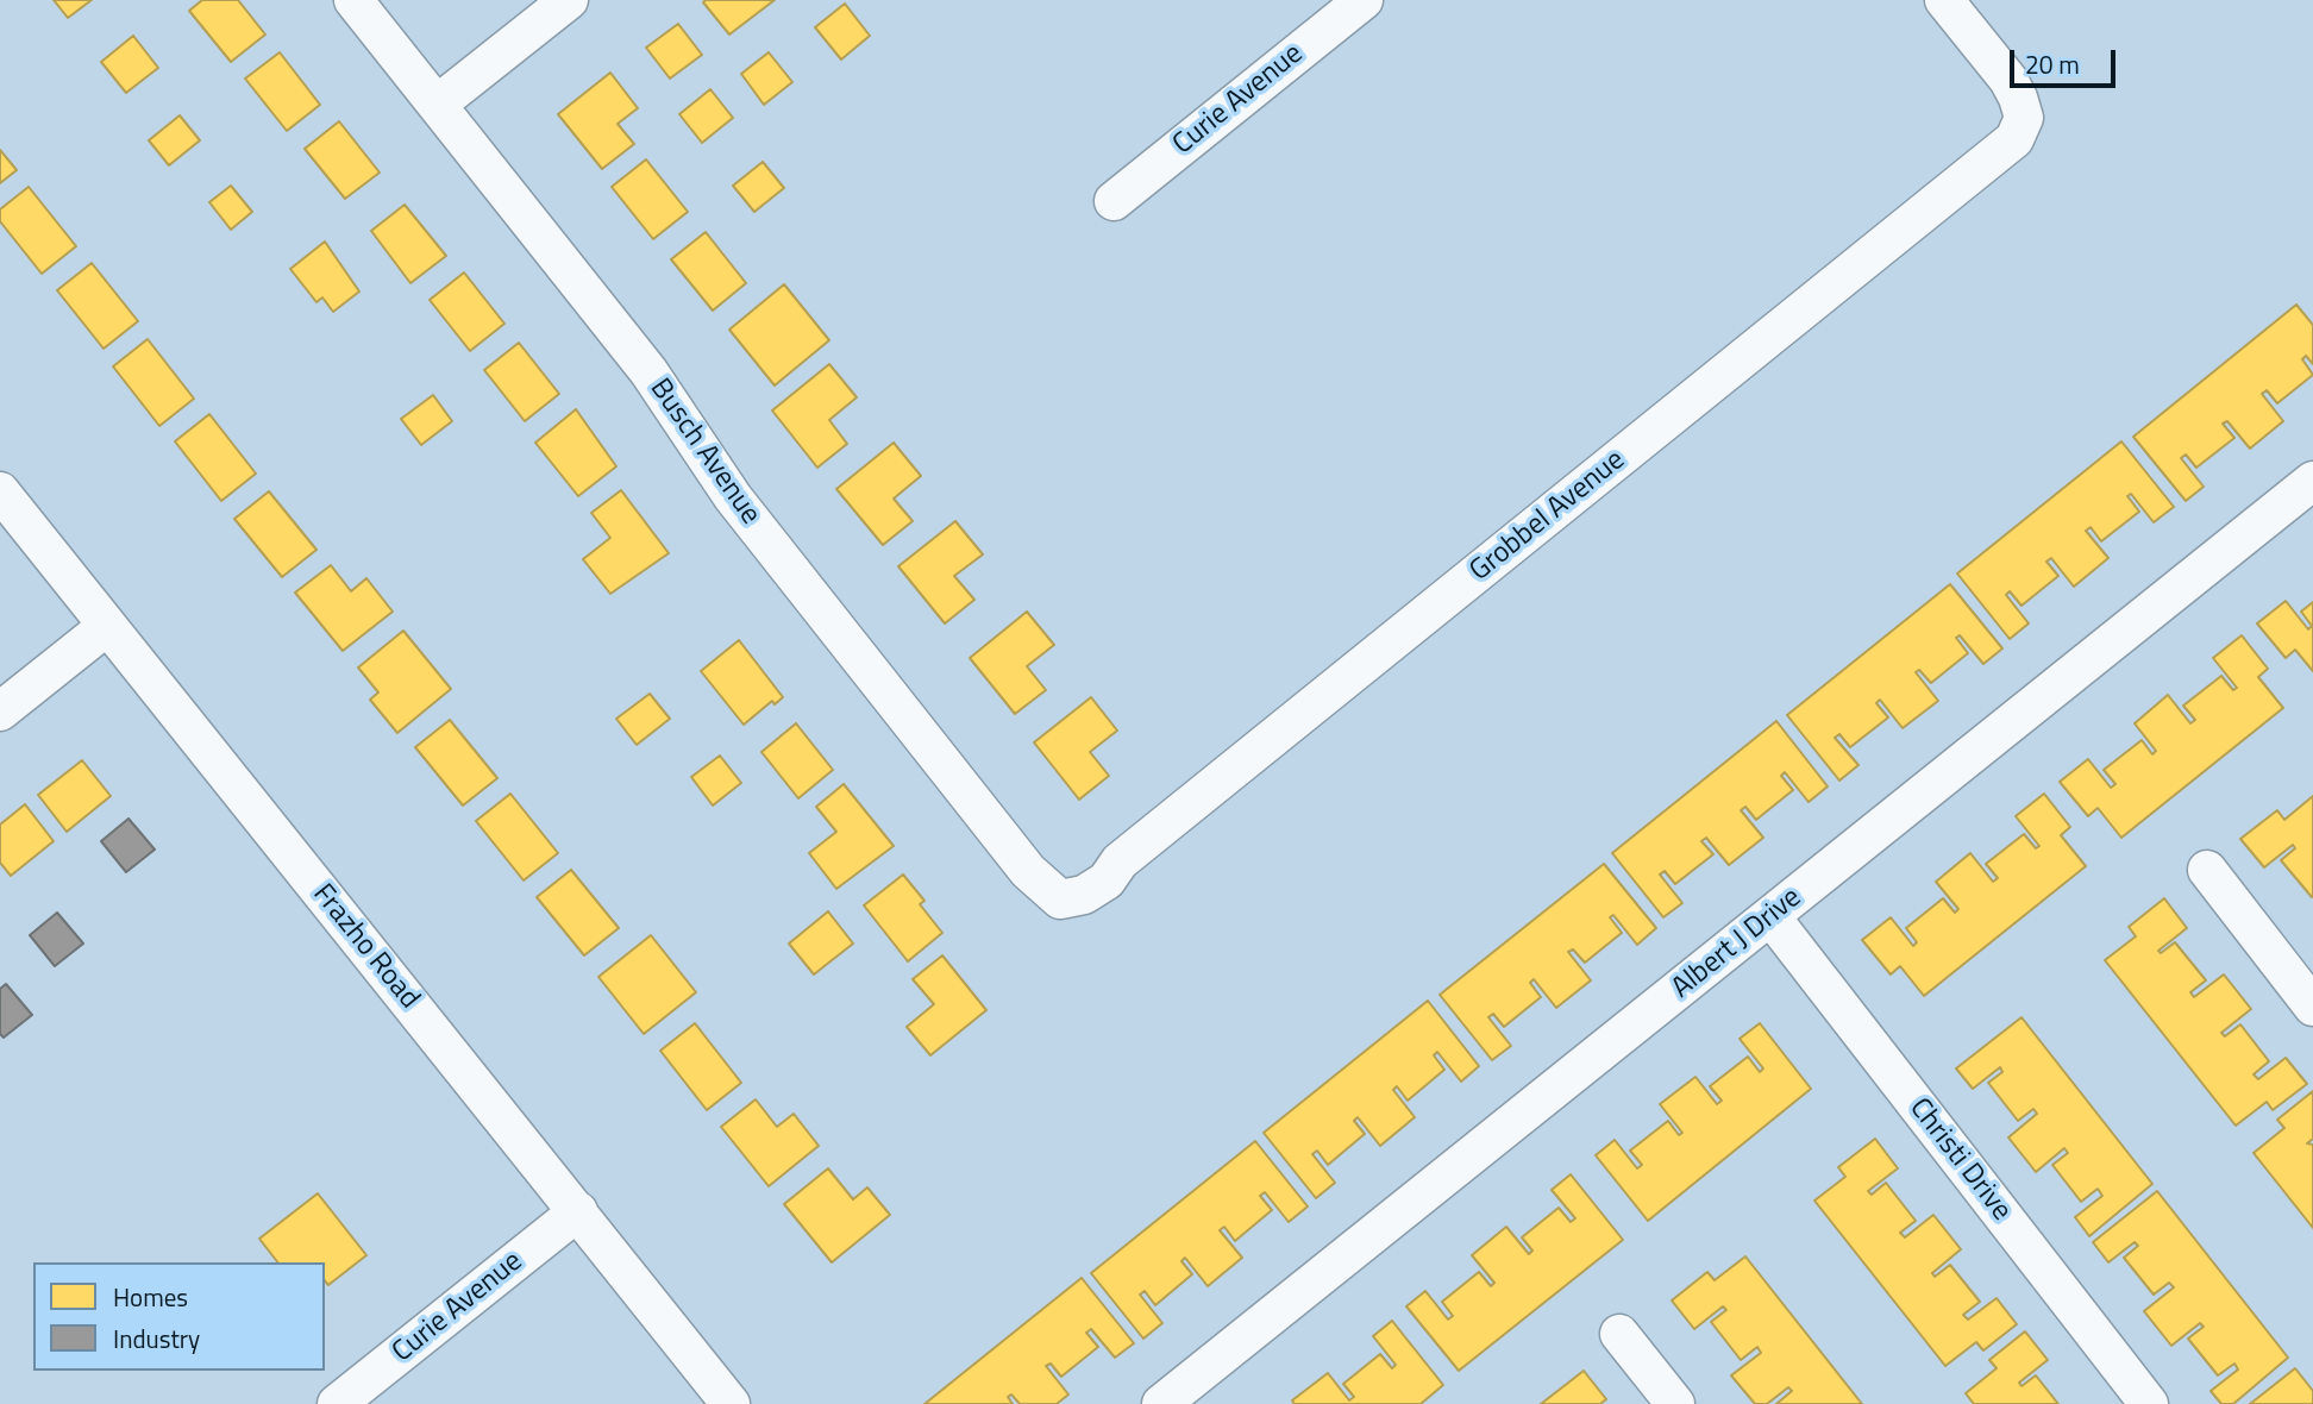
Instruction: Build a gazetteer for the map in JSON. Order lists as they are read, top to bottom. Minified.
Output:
{"streets":{"street":["Curie Avenue","Busch Avenue","Grobbel Avenue","Albert J Drive","Frazho Road","Christi Drive"]},"crossings":[["Curie Avenue","Frazho Road"],["Busch Avenue","Grobbel Avenue"],["Albert J Drive","Christi Drive"]],"legend":["Homes","Industry"],"scale_bar":"20 m"}
